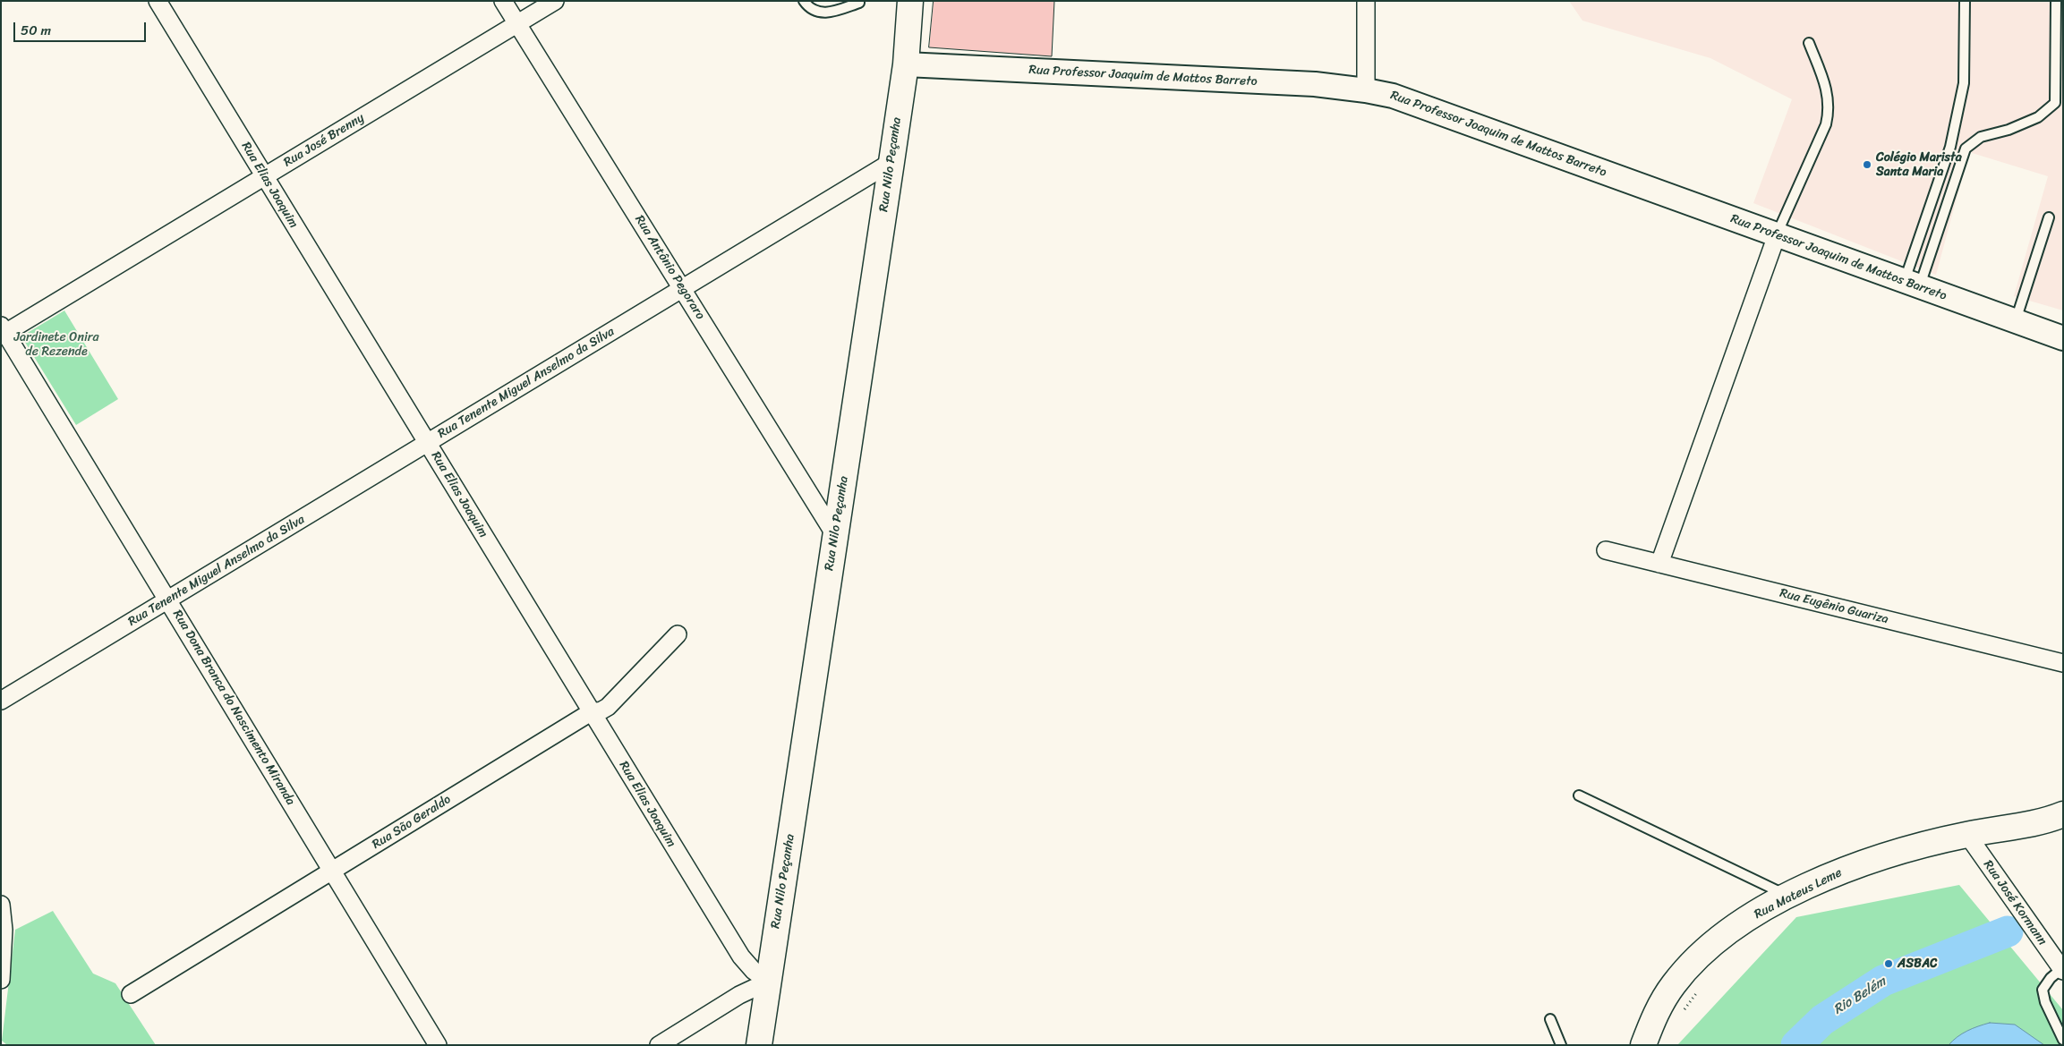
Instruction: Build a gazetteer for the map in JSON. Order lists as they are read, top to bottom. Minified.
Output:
{"streets":{"main road":["Rua Professor Joaquim de Mattos Barreto","Rua Nilo Peçanha","Rua Mateus Leme"],"street":["Rua José Brenny","Rua Elias Joaquim","Rua Antônio Pegoraro","Rua Tenente Miguel Anselmo da Silva","Rua Eugênio Guariza","Rua Dona Branca do Nascimento Miranda","Rua São Geraldo","Rua José Kormann"]},"crossings":[["Rua Professor Joaquim de Mattos Barreto","Rua Nilo Peçanha"],["Rua José Brenny","Rua Elias Joaquim"],["Rua José Brenny","Rua Antônio Pegoraro"],["Rua José Brenny","Rua Dona Branca do Nascimento Miranda"],["Rua Nilo Peçanha","Rua Elias Joaquim"],["Rua Nilo Peçanha","Rua Antônio Pegoraro"],["Rua Nilo Peçanha","Rua Tenente Miguel Anselmo da Silva"],["Rua Elias Joaquim","Rua Tenente Miguel Anselmo da Silva"],["Rua Elias Joaquim","Rua São Geraldo"],["Rua Antônio Pegoraro","Rua Tenente Miguel Anselmo da Silva"],["Rua Tenente Miguel Anselmo da Silva","Rua Dona Branca do Nascimento Miranda"],["Rua Dona Branca do Nascimento Miranda","Rua São Geraldo"],["Rua Mateus Leme","Rua José Kormann"]],"water":["Rio Belém"],"parks":["Jardinete Onira de Rezende"],"places":["Colégio Marista Santa Maria","ASBAC"],"scale_bar":"50 m"}
